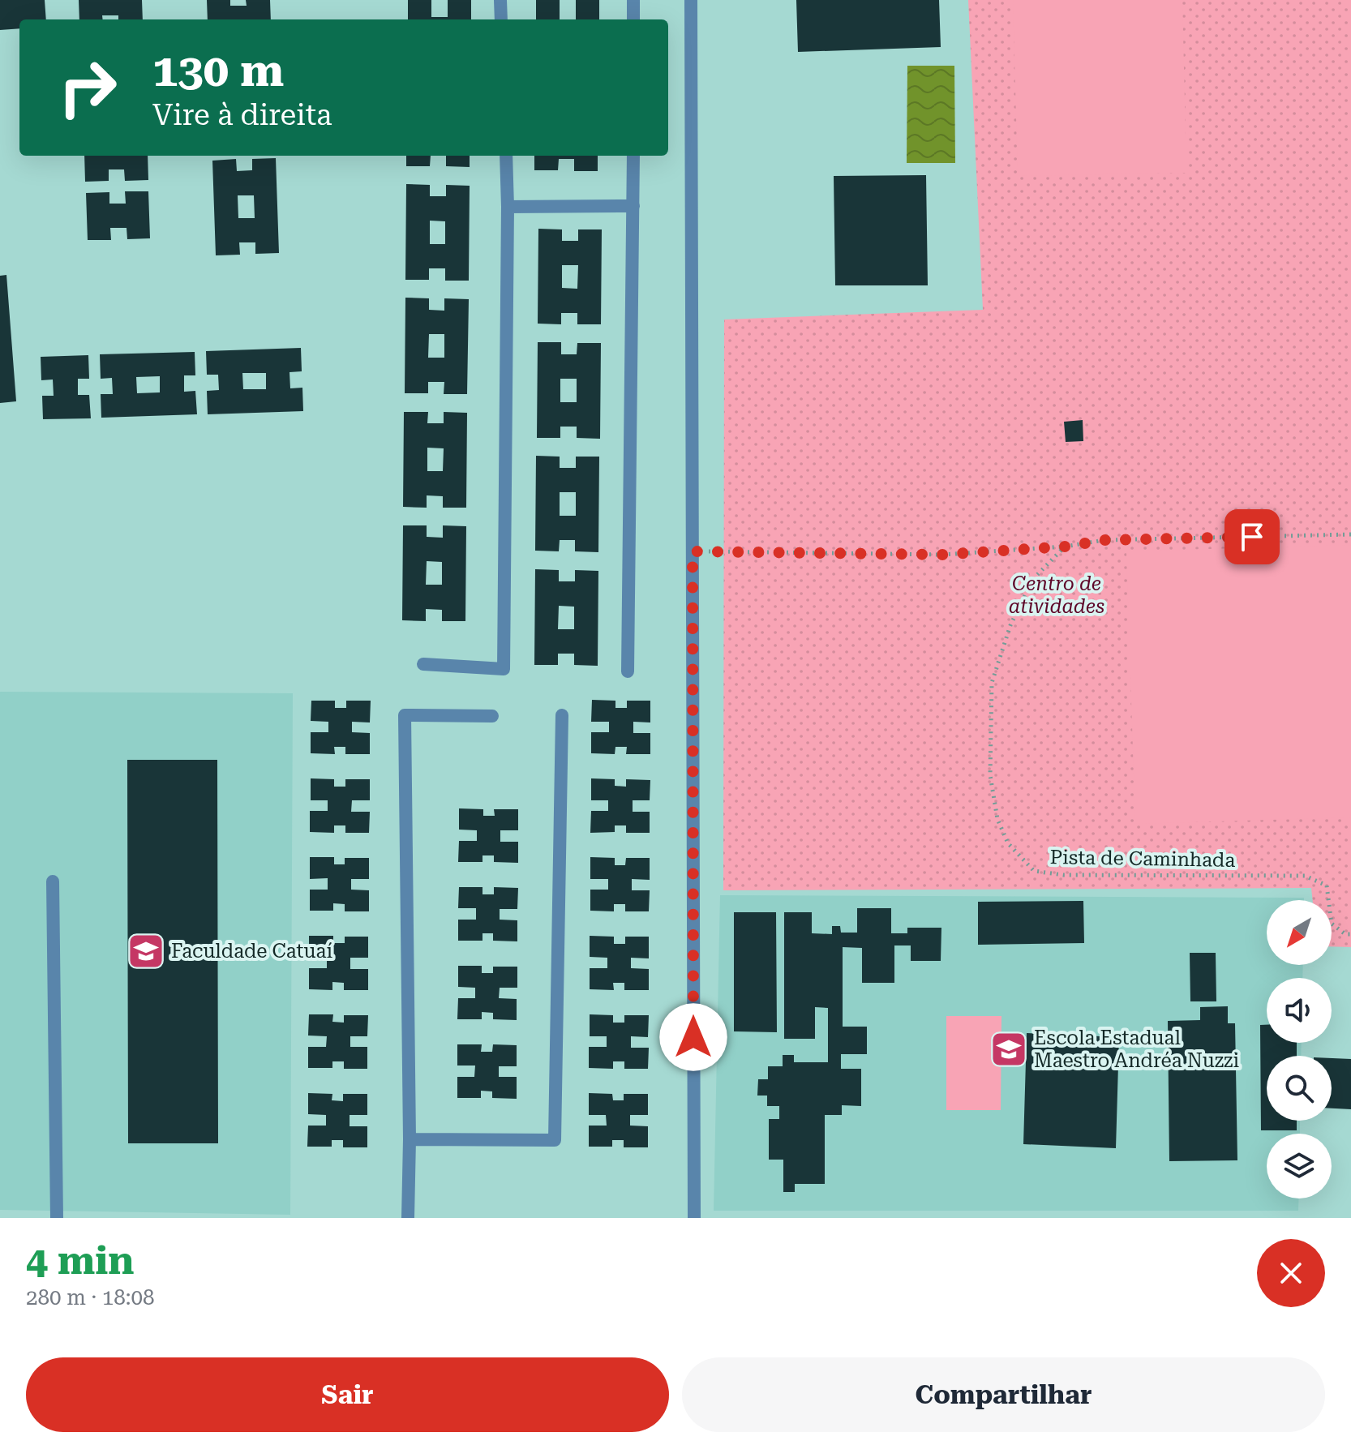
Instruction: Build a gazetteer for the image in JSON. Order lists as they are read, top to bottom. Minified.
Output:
{"streets":{"path":["Pista de Caminhada"]},"parks":["Centro de atividades"],"places":{"school or university":["Faculdade Catuaí","Escola Estadual Maestro Andréa Nuzzi"]},"north":"bottom left","page":{"turn":["130 m","Vire à direita"],"heading":["4 min","280 m · 18:08"],"buttons":["Sair","Compartilhar"]}}
